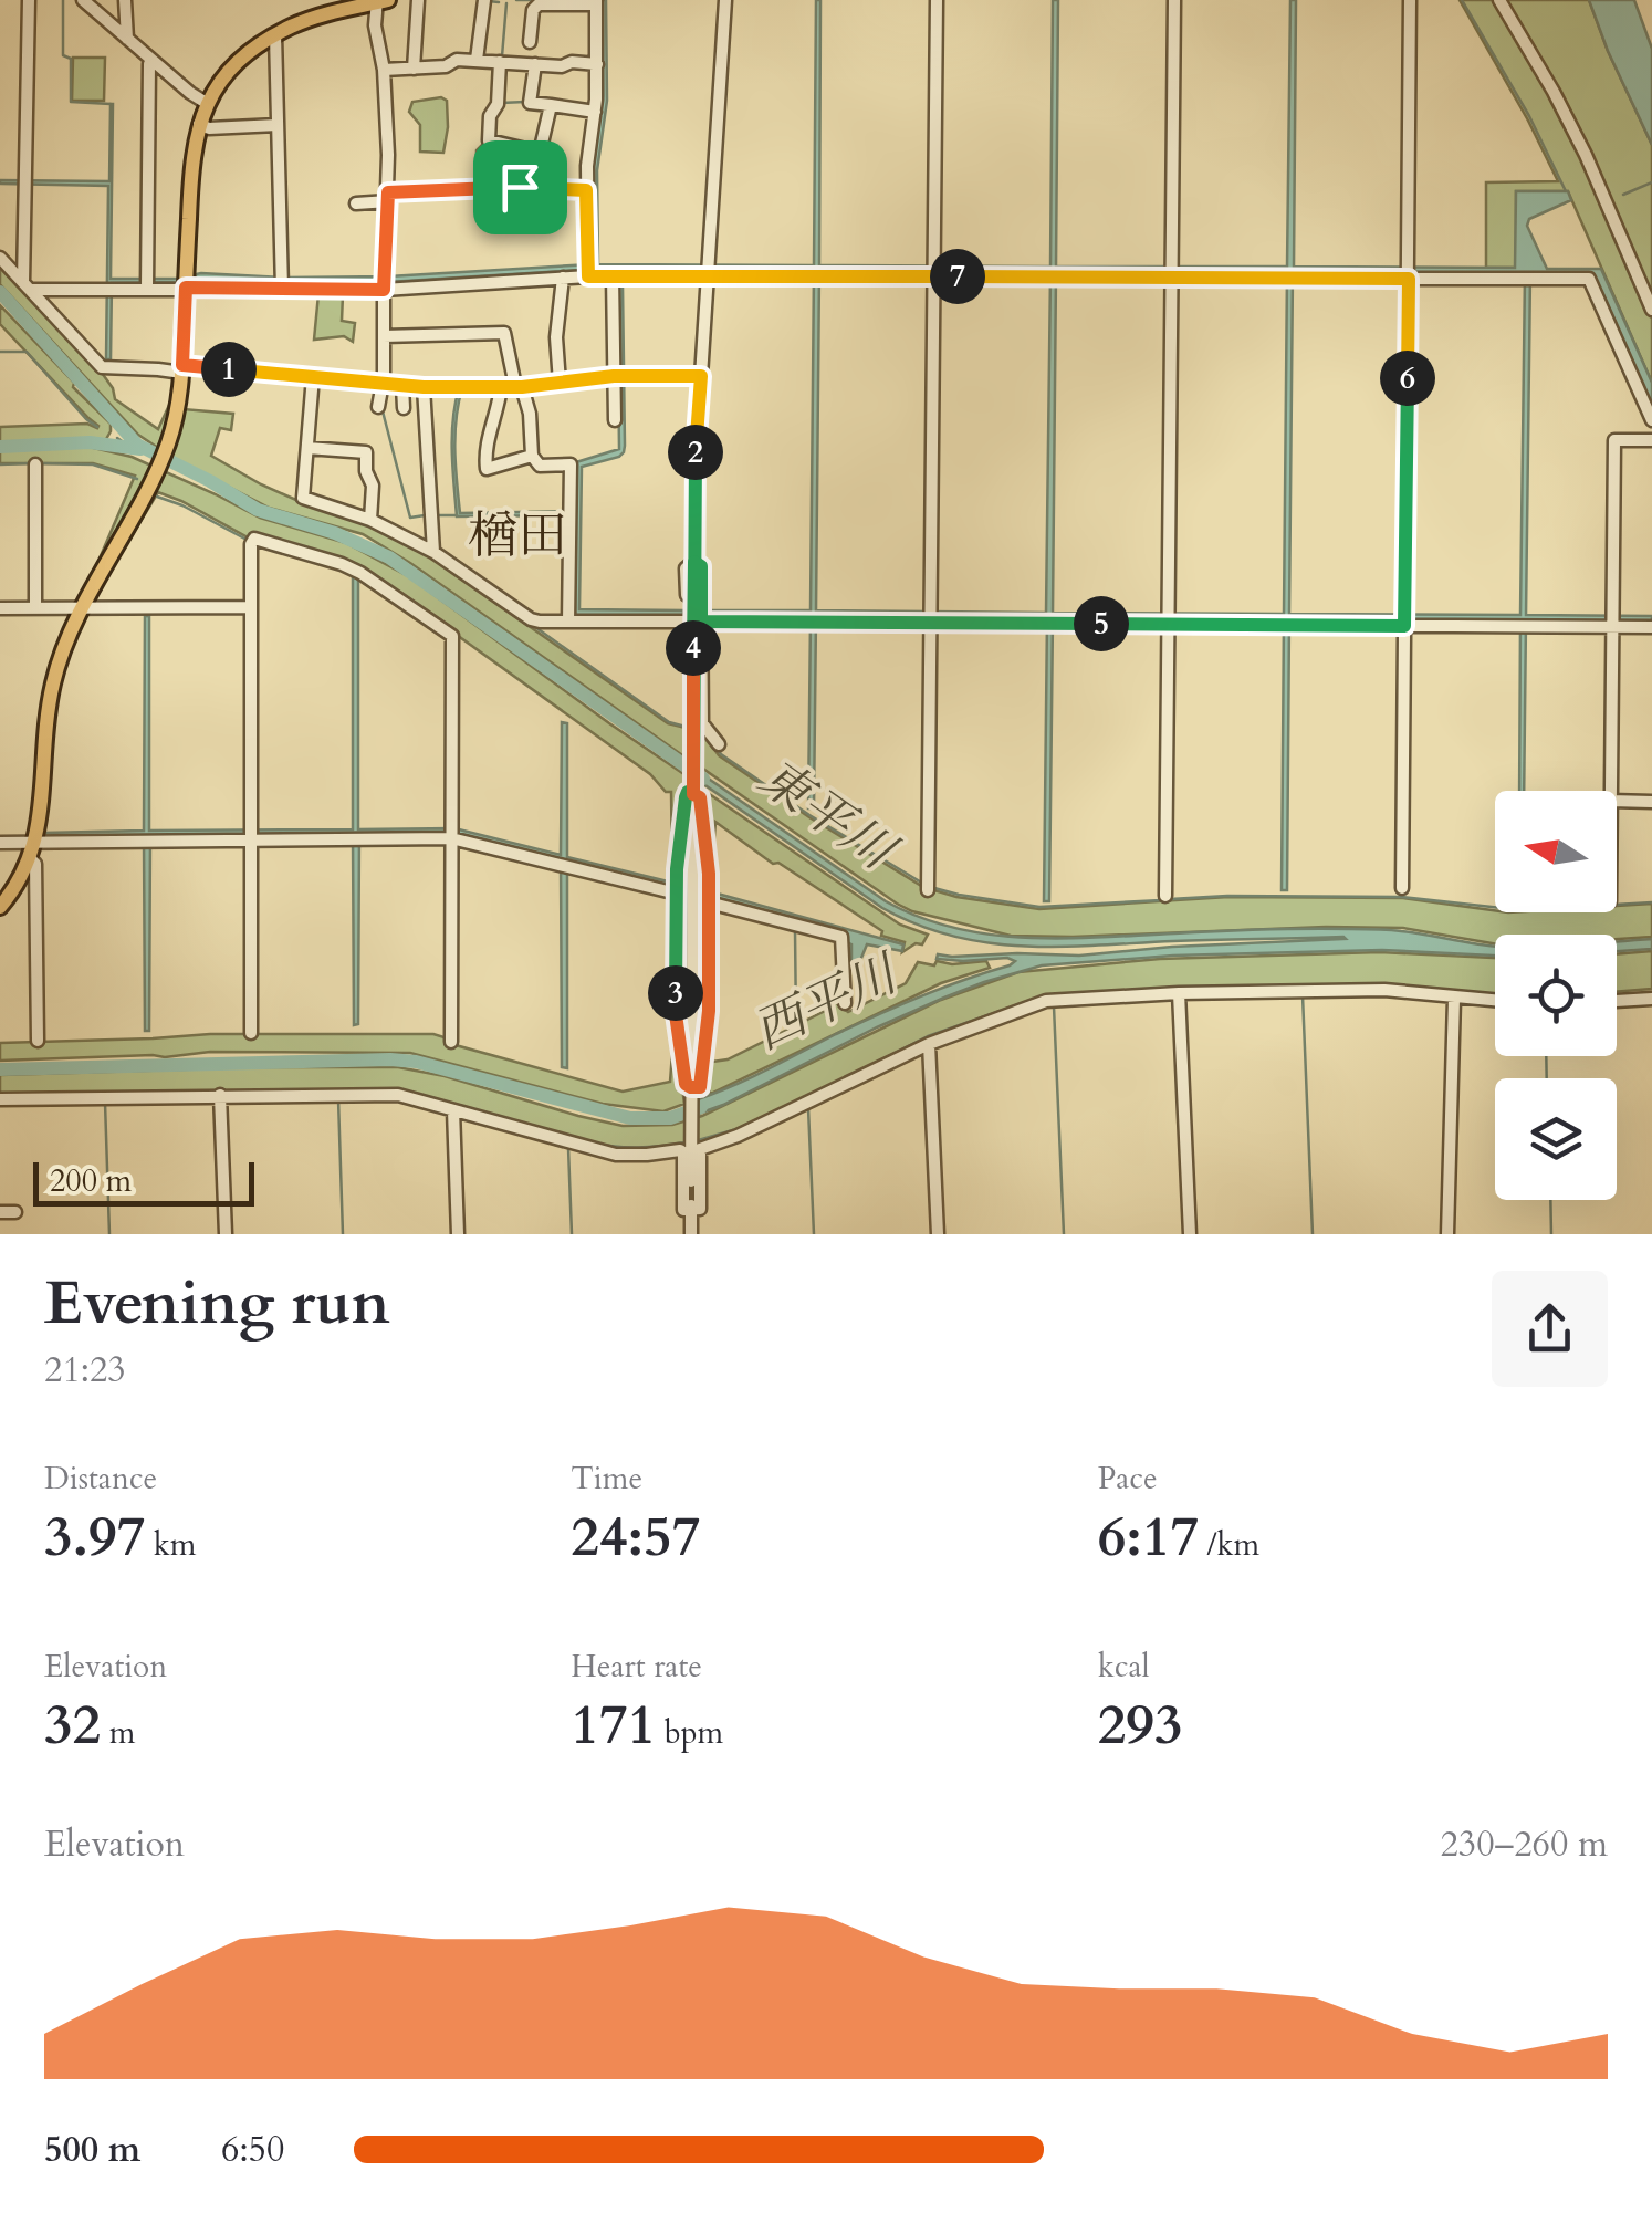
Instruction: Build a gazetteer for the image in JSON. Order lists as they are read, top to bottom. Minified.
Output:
{"districts":["楢田"],"water":["東平川","西平川"],"scale_bar":"200 m","north":"left","page":{"pins":["7","1","6","2","5","4","3"],"scale":"200 m","heading":["Evening run","21:23"],"stats":[["Distance","3.97 km"],["Time","24:57"],["Pace","6:17 /km"],["Elevation","32 m"],["Heart rate","171 bpm"],["kcal","293"]],"chart":["Elevation","230–260 m"],"list":[{"name":"500 m","note":"6:50"}]}}
